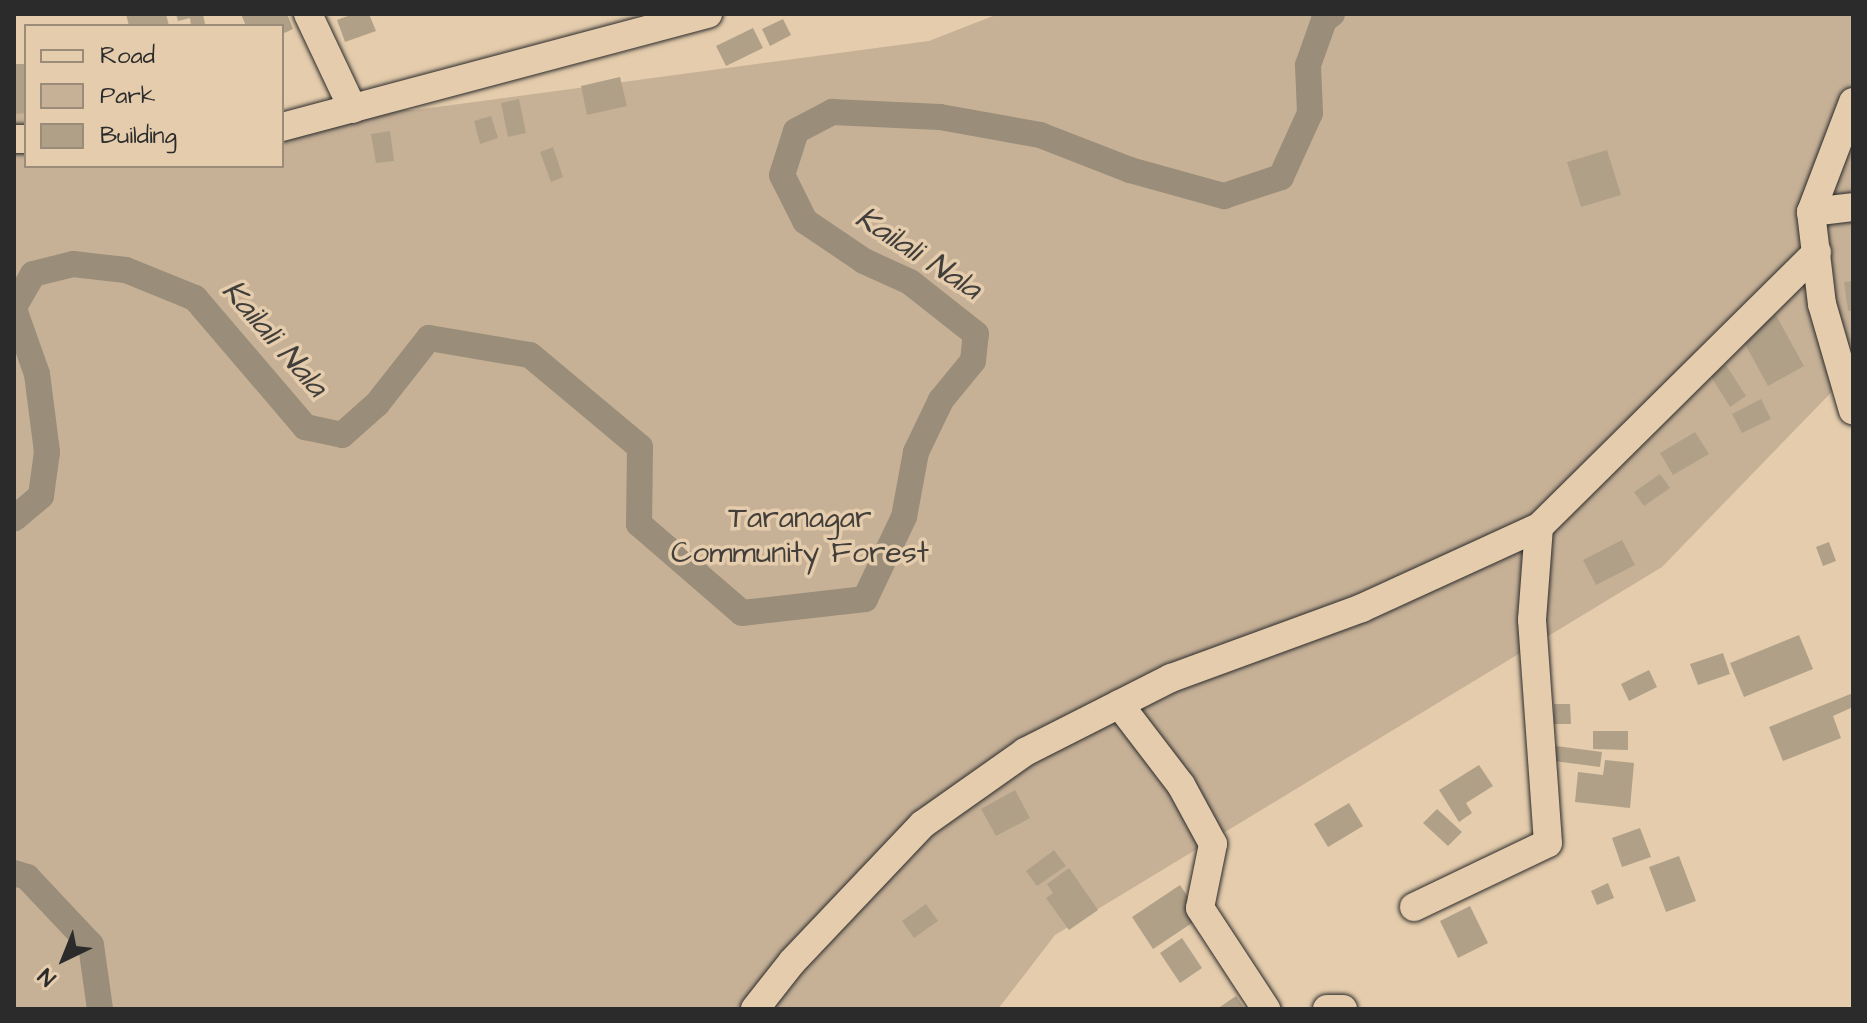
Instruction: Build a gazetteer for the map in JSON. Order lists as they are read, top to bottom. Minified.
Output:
{"water":["Kailali Nala"],"parks":["Taranagar Community Forest"],"legend":["Road","Park","Building"],"north":"bottom left"}
